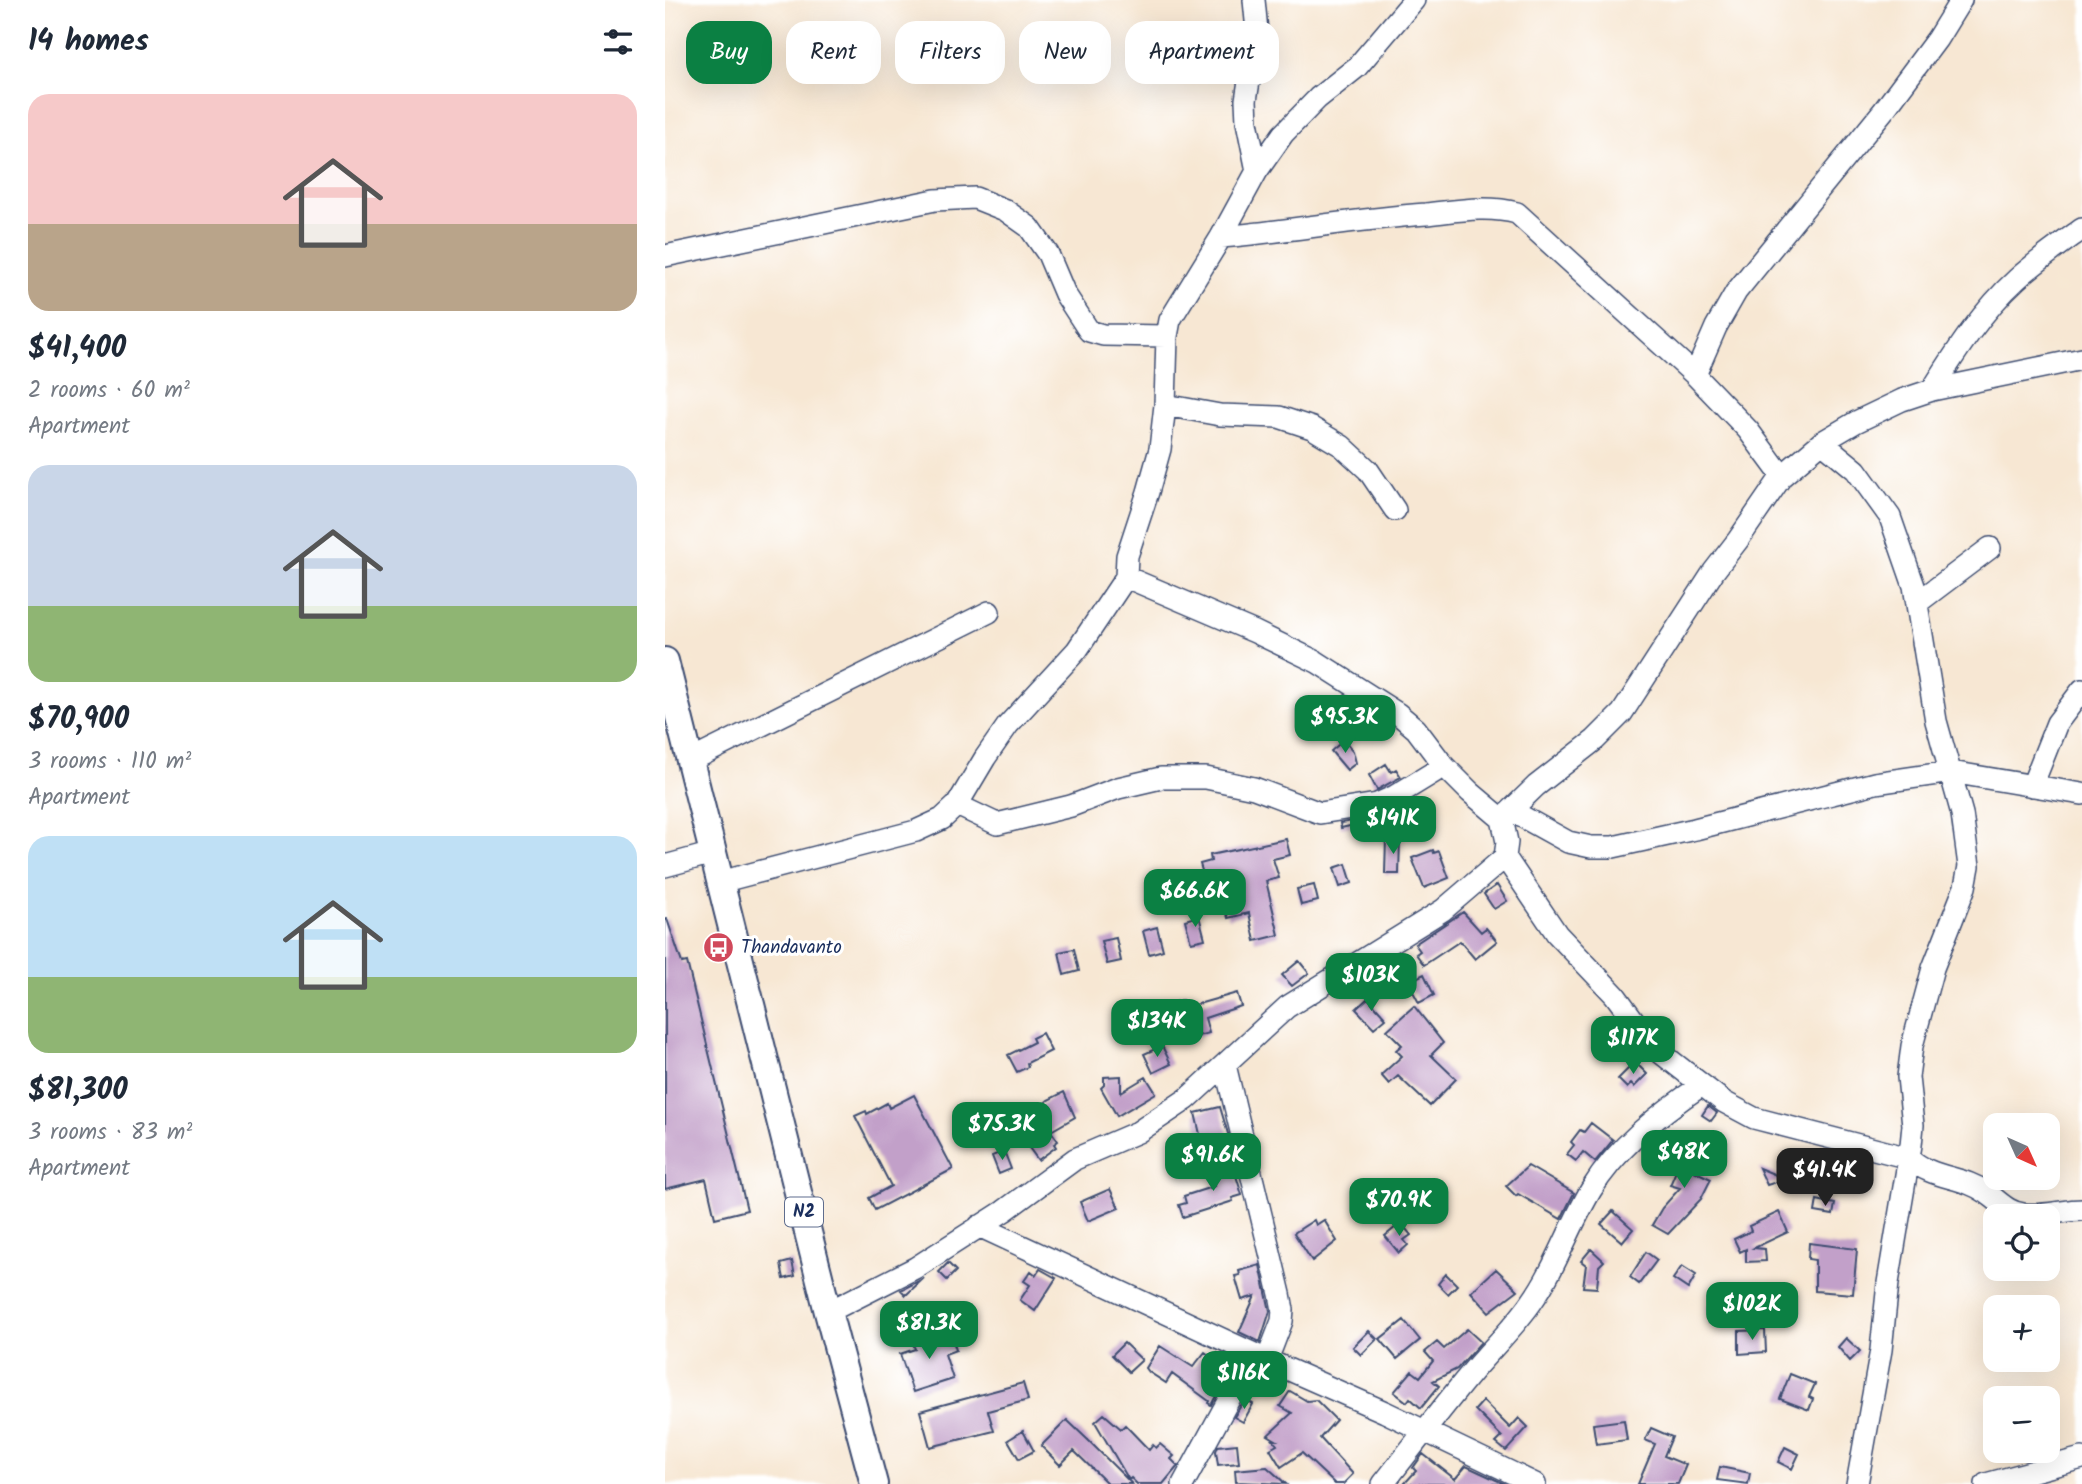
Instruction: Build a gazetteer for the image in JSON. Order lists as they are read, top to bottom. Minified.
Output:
{"streets":{"main road":["N2"]},"places":{"bus stop":["Thandavanto"]},"north":"bottom right","page":{"heading":"14 homes","chip":["Buy","Rent","Filters","New","Apartment"],"list":[{"name":"$41,400","note":"2 rooms · 60 m² · Apartment"},{"name":"$70,900","note":"3 rooms · 110 m² · Apartment"},{"name":"$81,300","note":"3 rooms · 83 m² · Apartment"}],"price":["$95.3K","$141K","$66.6K","$103K","$134K","$117K","$75.3K","$48K","$91.6K","$41.4K","$70.9K","$102K","$81.3K","$116K"],"map_buttons":["+","−"]}}
